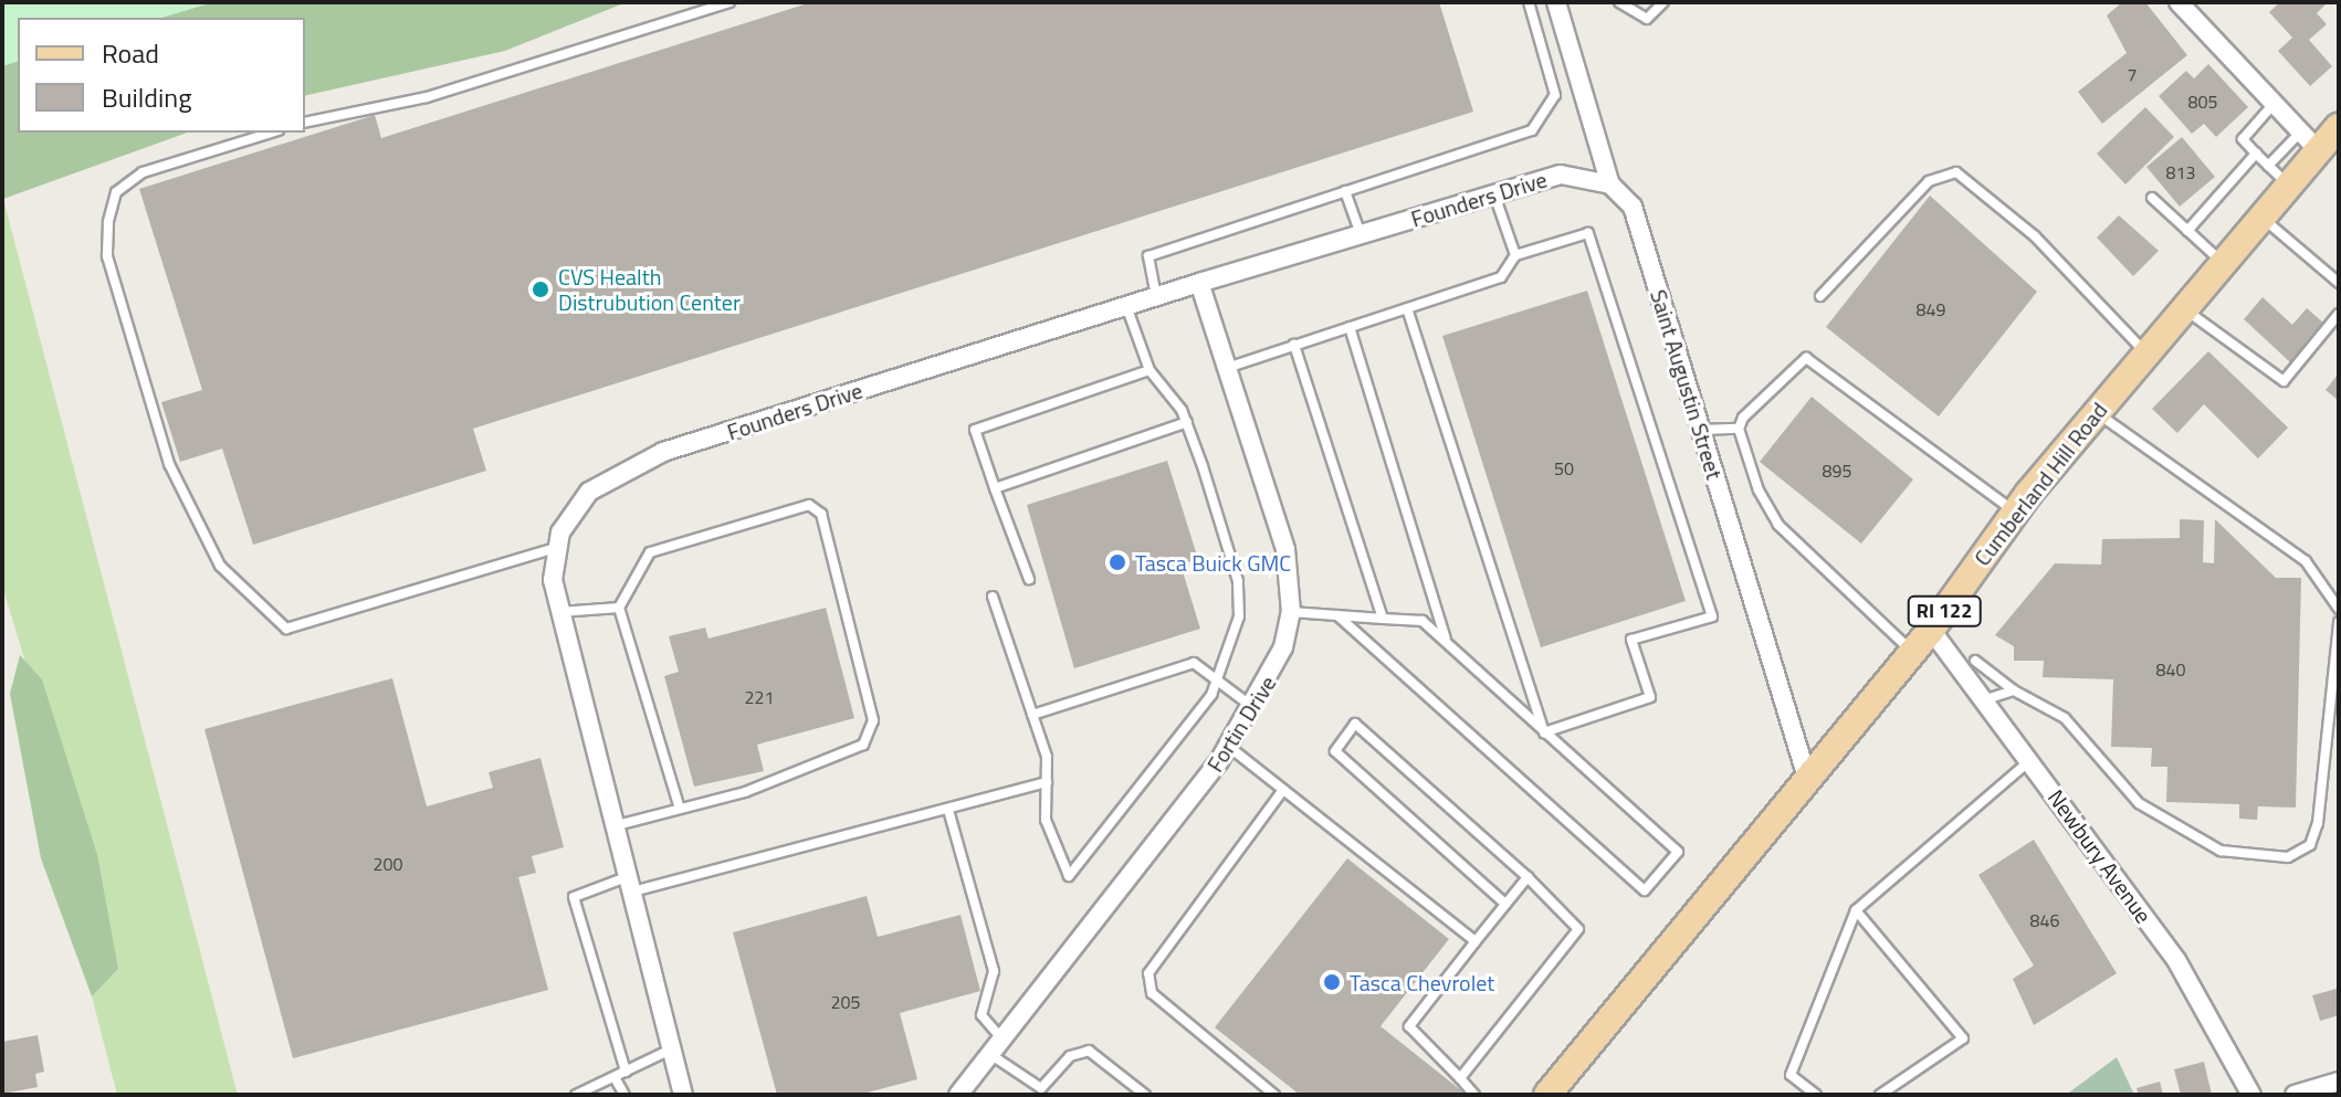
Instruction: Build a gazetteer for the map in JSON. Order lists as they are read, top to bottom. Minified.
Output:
{"streets":{"main road":["Cumberland Hill Road","RI 122"],"street":["Founders Drive","Saint Augustin Street","Fortin Drive","Newbury Avenue"]},"crossings":[["Founders Drive","Saint Augustin Street"],["Founders Drive","Fortin Drive"],["Saint Augustin Street","Cumberland Hill Road"],["Cumberland Hill Road","Newbury Avenue"]],"places":["CVS Health Distrubution Center","Tasca Buick GMC","Tasca Chevrolet"],"house_numbers":["7","805","813","849","50","895","840","221","200","846","205"],"legend":["Road","Building"]}
